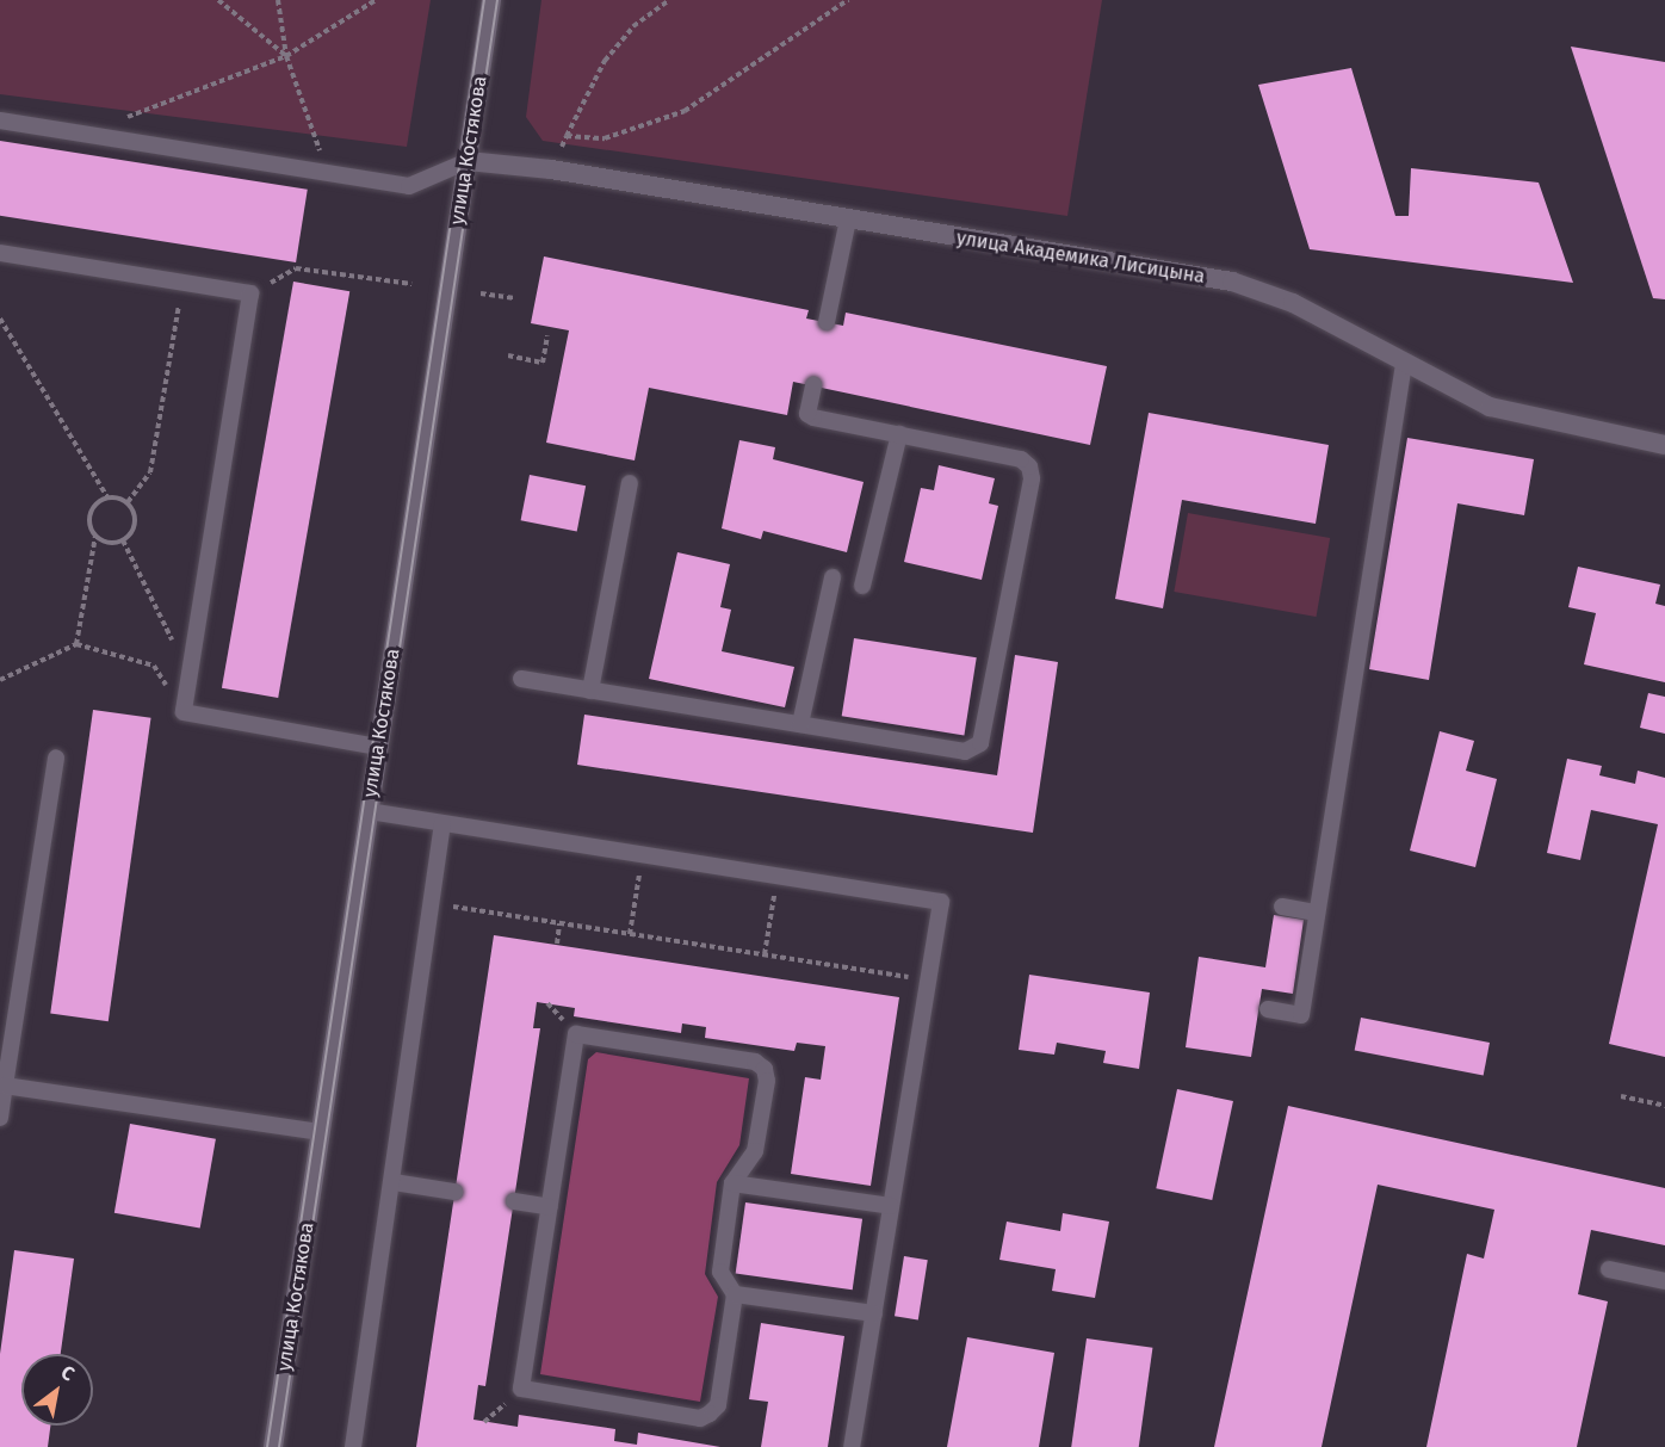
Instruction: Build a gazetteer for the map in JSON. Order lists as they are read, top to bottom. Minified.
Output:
{"streets":{"street":["улица Костякова","улица Академика Лисицына"]},"crossings":[["улица Костякова","улица Академика Лисицына"]],"north":"top right"}
